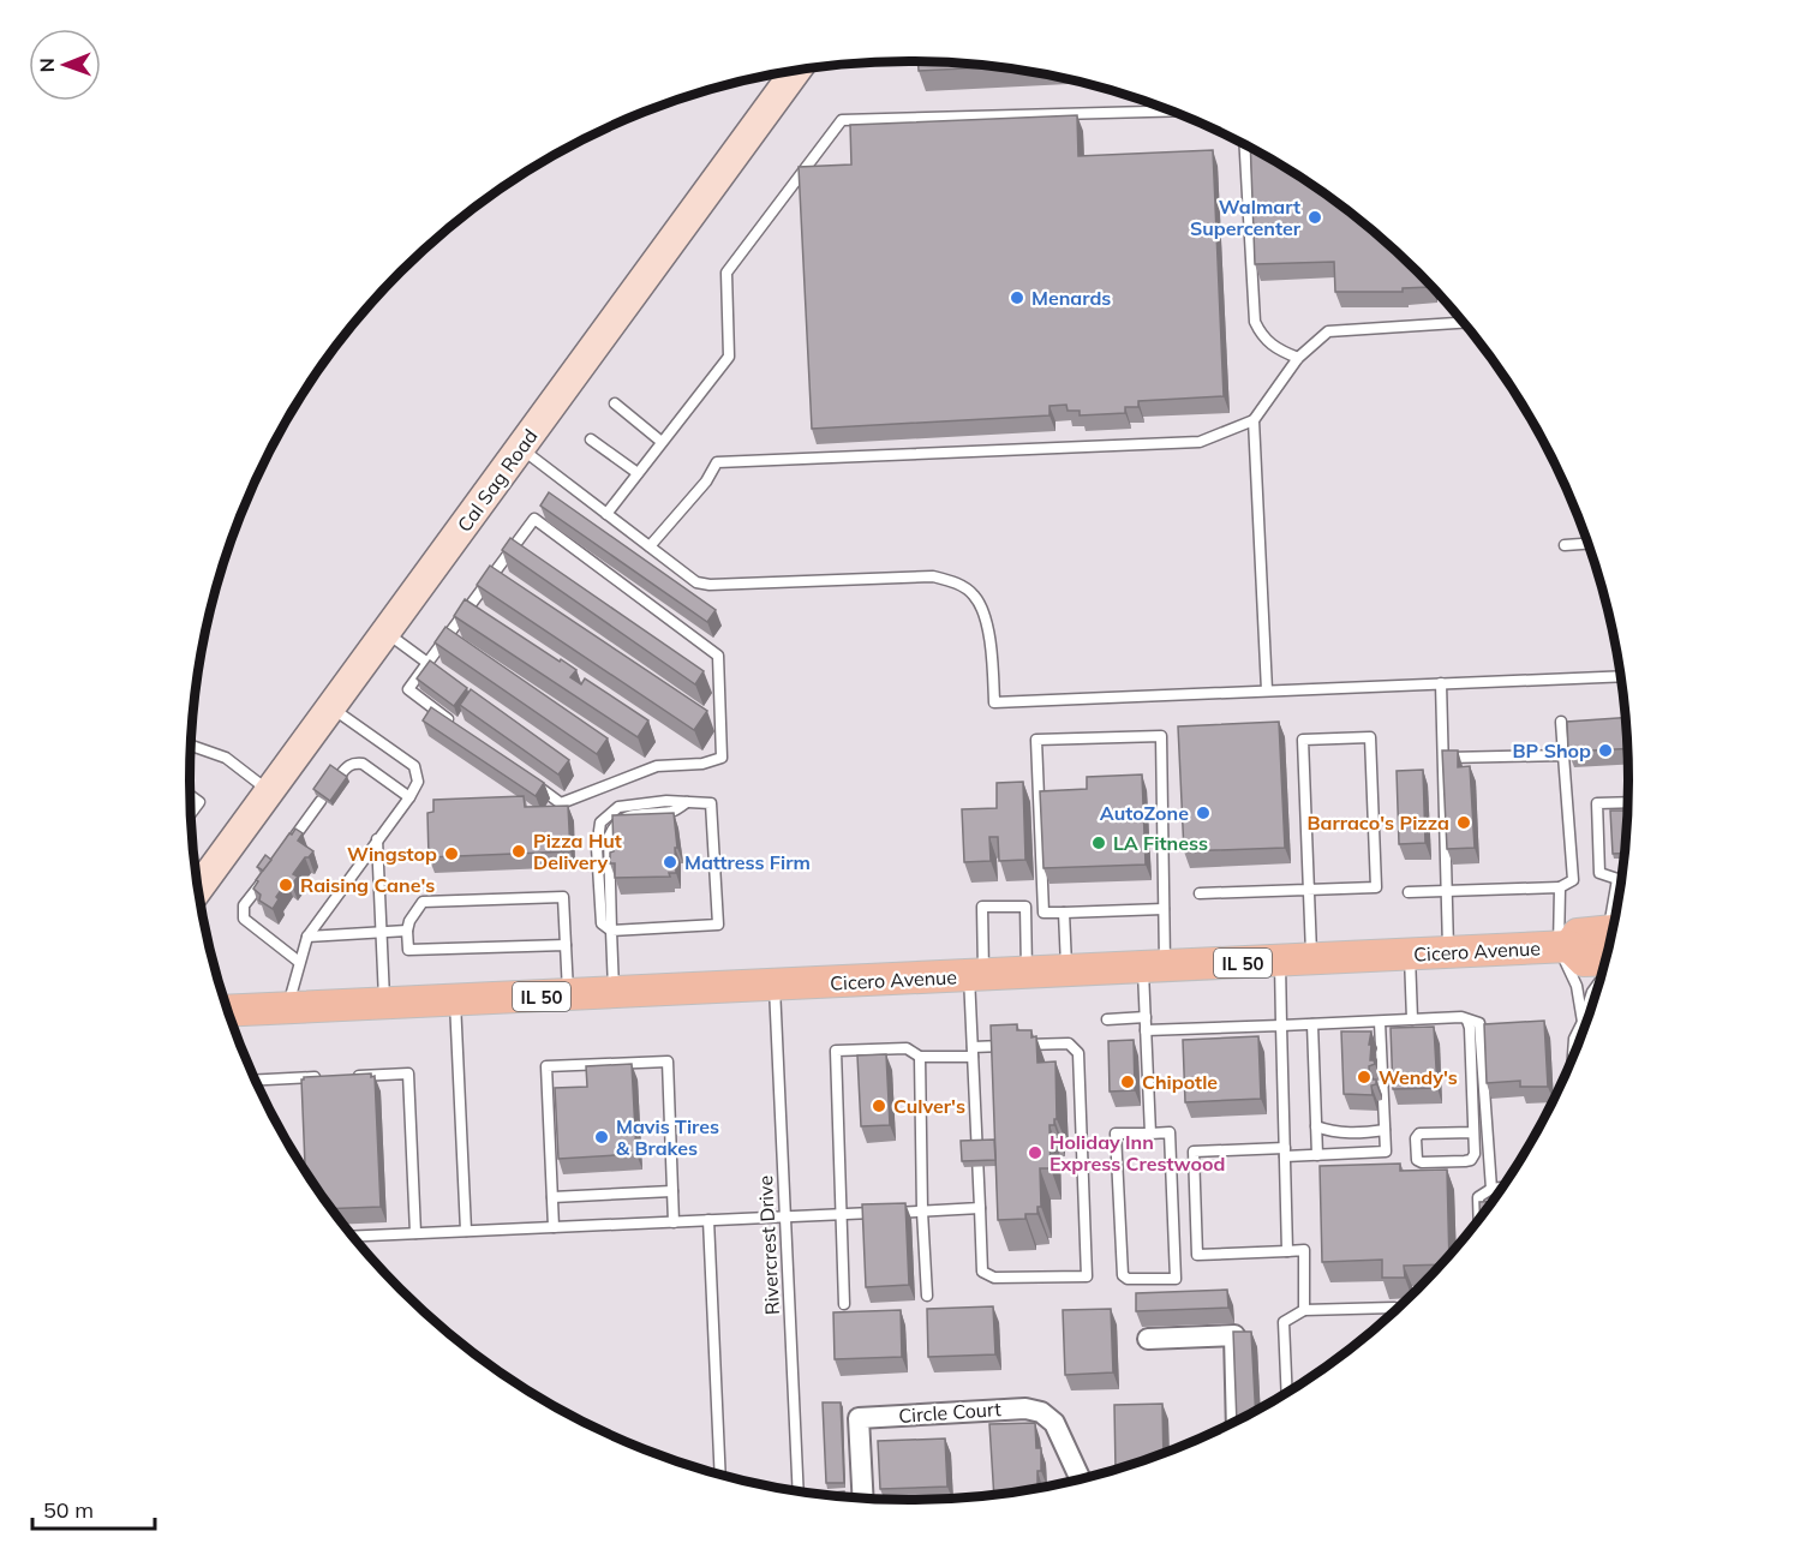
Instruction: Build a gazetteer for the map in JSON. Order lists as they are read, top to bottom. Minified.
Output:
{"streets":{"main road":["Cicero Avenue","IL 50"],"street":["Cal Sag Road","Circle Court"],"lane":["Rivercrest Drive"]},"crossings":[["Cicero Avenue","Rivercrest Drive"]],"places":["Walmart Supercenter","Menards","BP Shop","AutoZone","Barraco's Pizza","LA Fitness","Pizza Hut Delivery","Wingstop","Mattress Firm","Raising Cane's","Wendy's","Chipotle","Culver's","Mavis Tires & Brakes","Holiday Inn Express Crestwood"],"scale_bar":"50 m","north":"left"}
